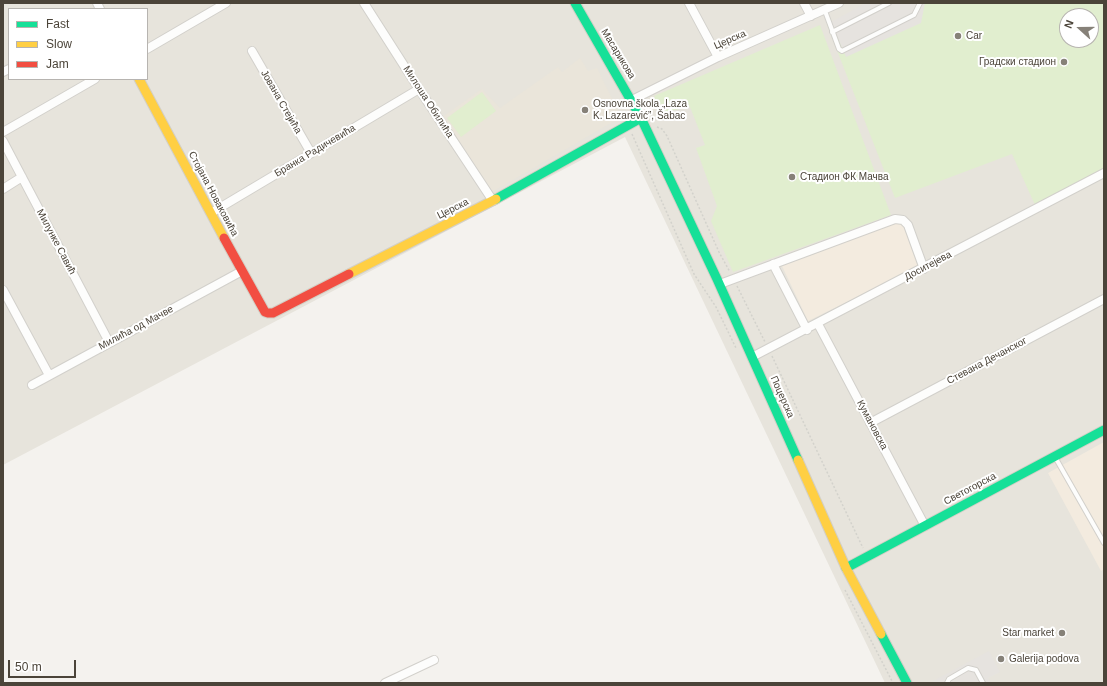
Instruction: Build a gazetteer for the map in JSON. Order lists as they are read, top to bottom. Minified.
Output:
{"streets":{"street":["Церска","Масарикова","Јована Стејића","Милоша Обилића","Бранка Радичевића","Стојана Новаковића","Милунке Савић","Доситејева","Милића од Мачве","Стевана Дечанског","Поцерска","Кумановска","Светогорска"]},"crossings":[["Церска","Масарикова"],["Церска","Милоша Обилића"],["Церска","Стојана Новаковића"],["Церска","Поцерска"],["Масарикова","Поцерска"],["Јована Стејића","Бранка Радичевића"],["Милоша Обилића","Бранка Радичевића"],["Бранка Радичевића","Стојана Новаковића"],["Стојана Новаковића","Милића од Мачве"],["Милунке Савић","Милића од Мачве"],["Доситејева","Поцерска"],["Доситејева","Кумановска"],["Стевана Дечанског","Кумановска"],["Поцерска","Светогорска"],["Кумановска","Светогорска"]],"places":["Car","Градски стадион","Osnovna škola „Laza K. Lazarević”, Šabac","Стадион ФК Мачва","Star market","Galerija podova"],"legend":["Fast","Slow","Jam"],"scale_bar":"50 m","north":"left"}
